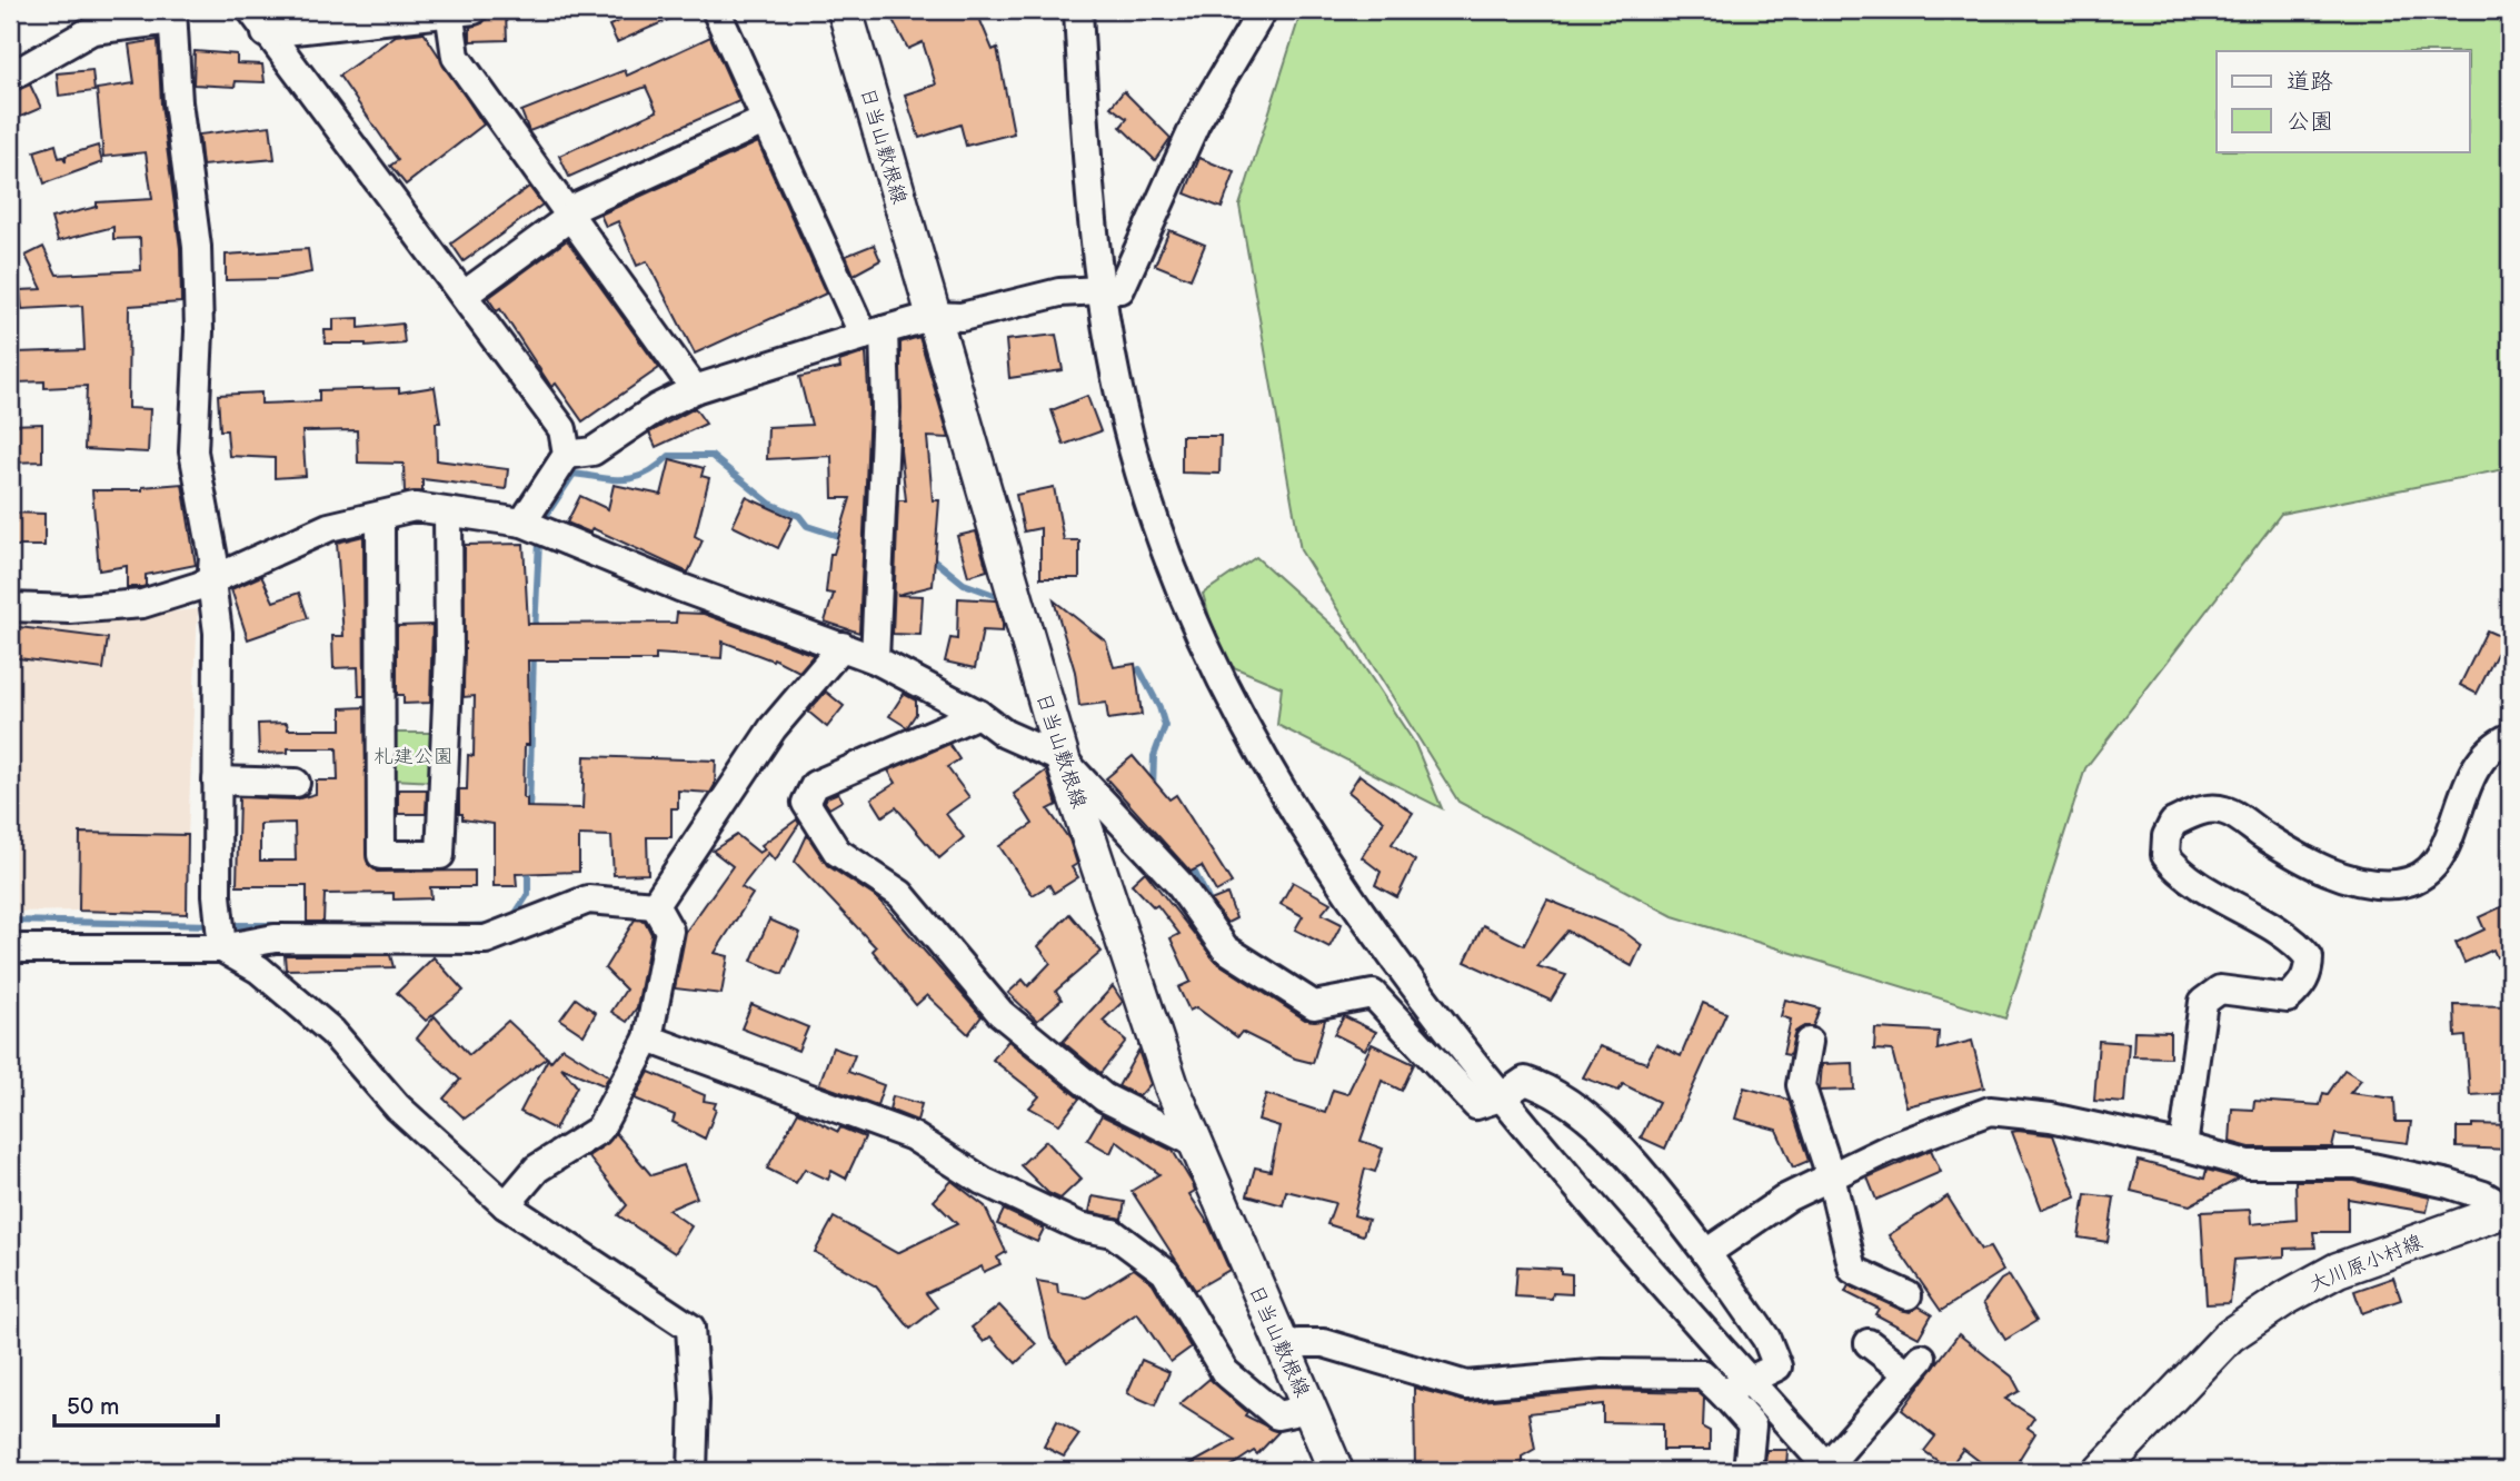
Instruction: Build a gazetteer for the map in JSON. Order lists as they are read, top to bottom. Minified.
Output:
{"streets":{"main road":["日当山敷根線","大川原小村線"]},"parks":["札建公園"],"legend":["道路","公園"],"scale_bar":"50 m"}
